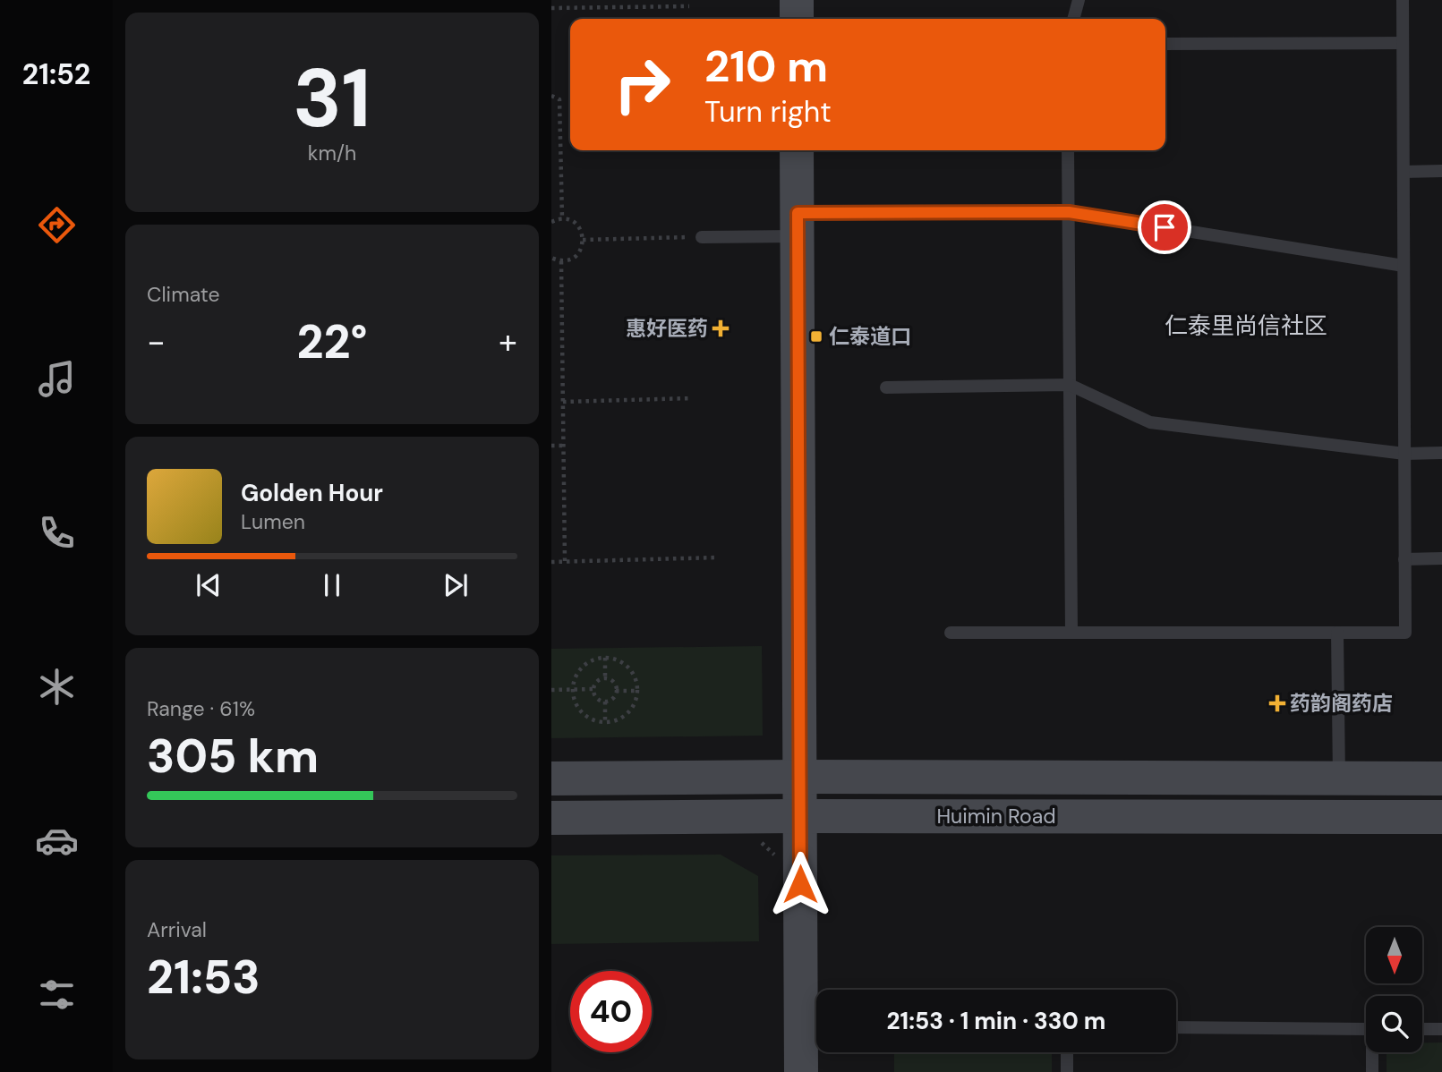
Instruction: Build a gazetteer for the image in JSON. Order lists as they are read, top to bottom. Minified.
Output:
{"streets":{"main road":["Huimin Road"]},"districts":["仁泰里尚信社区"],"places":{"health":["惠好医药","药韵阁药店"],"transit":["仁泰道口"]},"north":"bottom","page":{"tabs":"21:52","tile":[["31","km/h"],"Climate",["Range · 61%","305 km"],["Arrival","21:53"]],"turn":["210 m","Turn right"],"heat":["−","22°","+"],"song":["Golden Hour","Lumen"],"limit":"40","trip":"21:53 · 1 min · 330 m"}}
